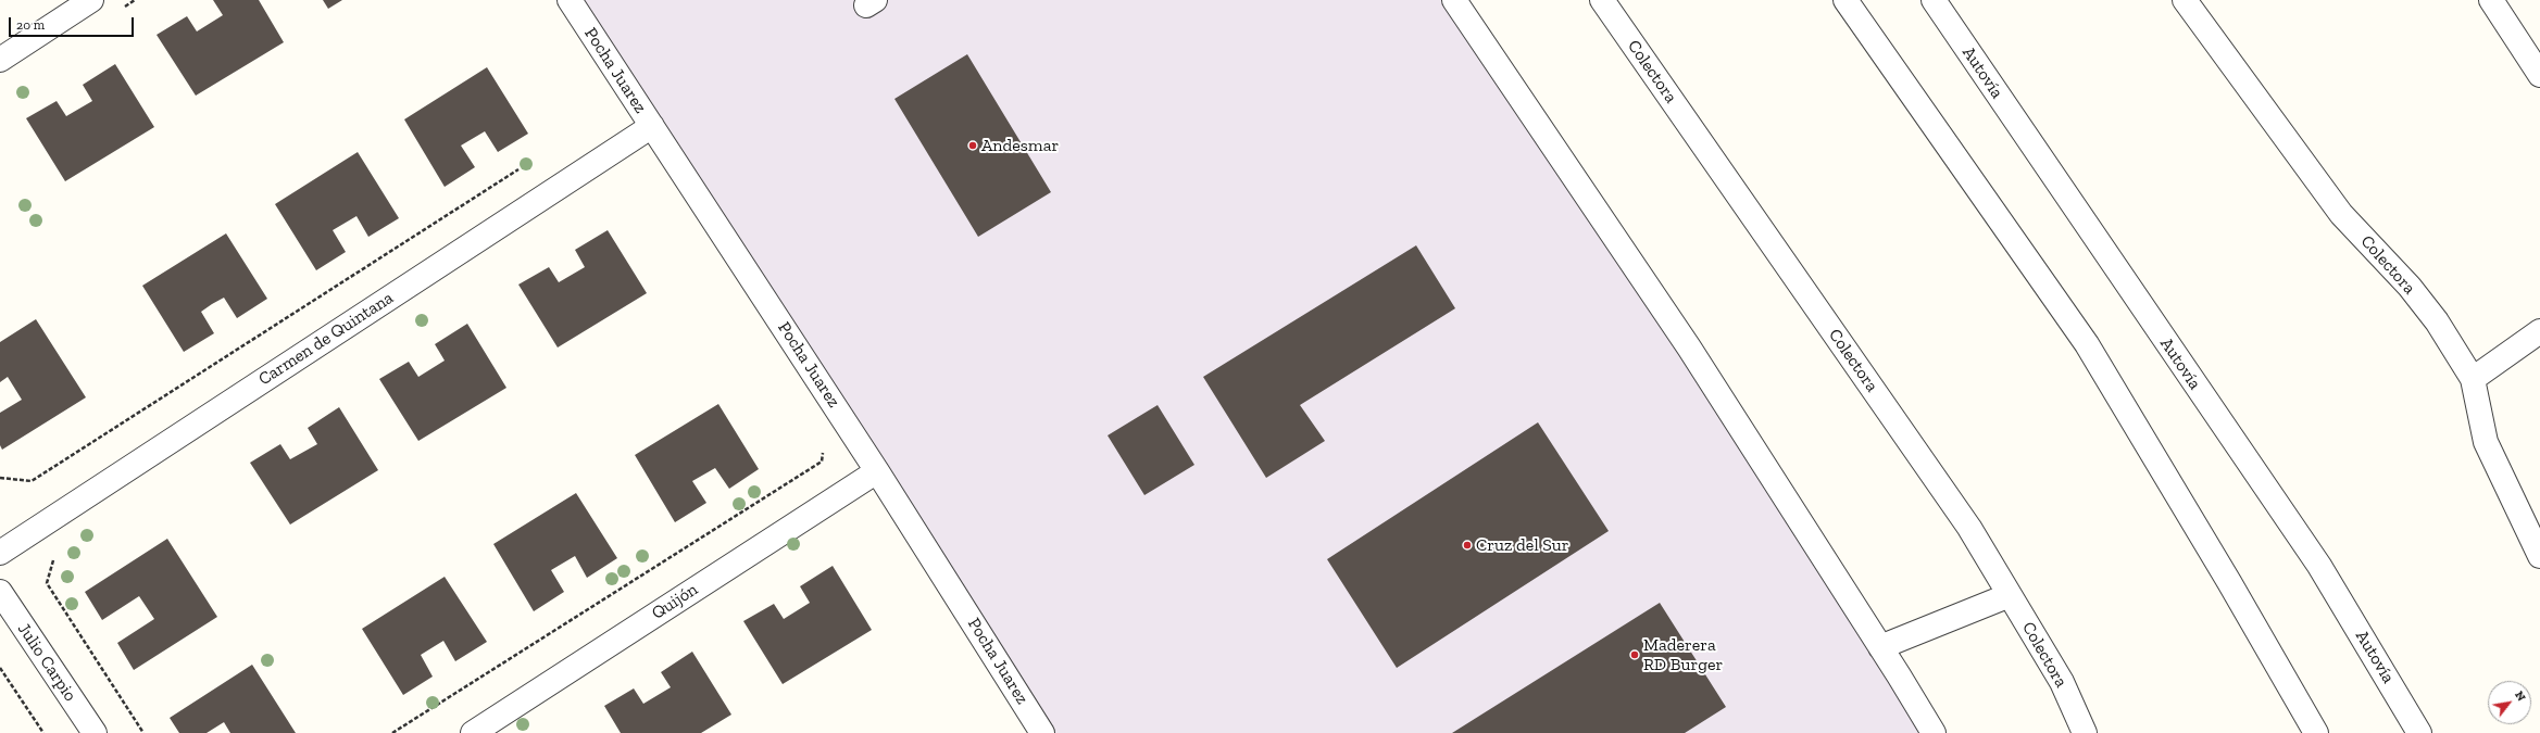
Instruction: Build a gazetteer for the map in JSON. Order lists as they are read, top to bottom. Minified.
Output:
{"streets":{"street":["Pocha Juarez","Colectora","Autovía","Carmen de Quintana","Quijón","Julio Carpio"]},"crossings":[["Pocha Juarez","Carmen de Quintana"],["Pocha Juarez","Quijón"]],"places":["Andesmar","Cruz del Sur","Maderera RD Burger"],"scale_bar":"20 m","north":"top right"}
